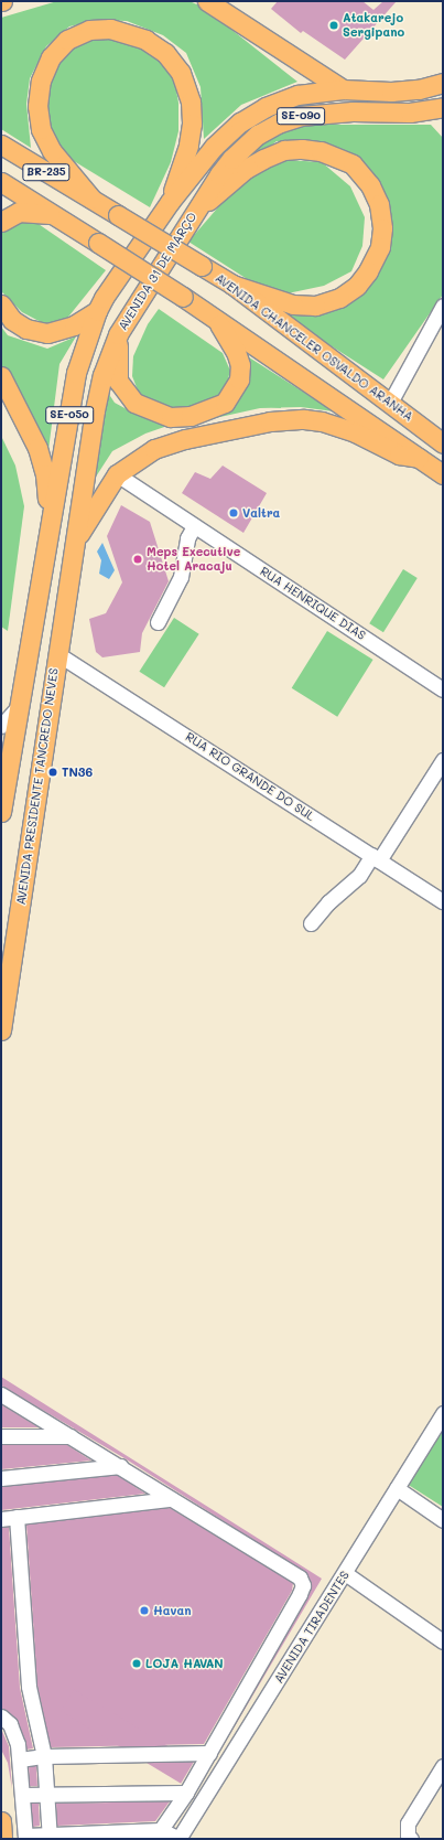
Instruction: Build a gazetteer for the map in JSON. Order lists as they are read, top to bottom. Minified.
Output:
{"streets":{"main road":["SE-090","BR-235","AVENIDA 31 DE MARÇO","AVENIDA CHANCELER OSVALDO ARANHA","SE-050","AVENIDA PRESIDENTE TANCREDO NEVES"],"street":["RUA HENRIQUE DIAS","RUA RIO GRANDE DO SUL","AVENIDA TIRADENTES"]},"crossings":[["SE-090","AVENIDA 31 DE MARÇO"],["SE-090","SE-050"],["AVENIDA 31 DE MARÇO","AVENIDA PRESIDENTE TANCREDO NEVES"],["RUA RIO GRANDE DO SUL","AVENIDA PRESIDENTE TANCREDO NEVES"]],"places":["Atakarejo Sergipano","Valtra","Meps Executive Hotel Aracaju","TN36","Havan","LOJA HAVAN"]}
